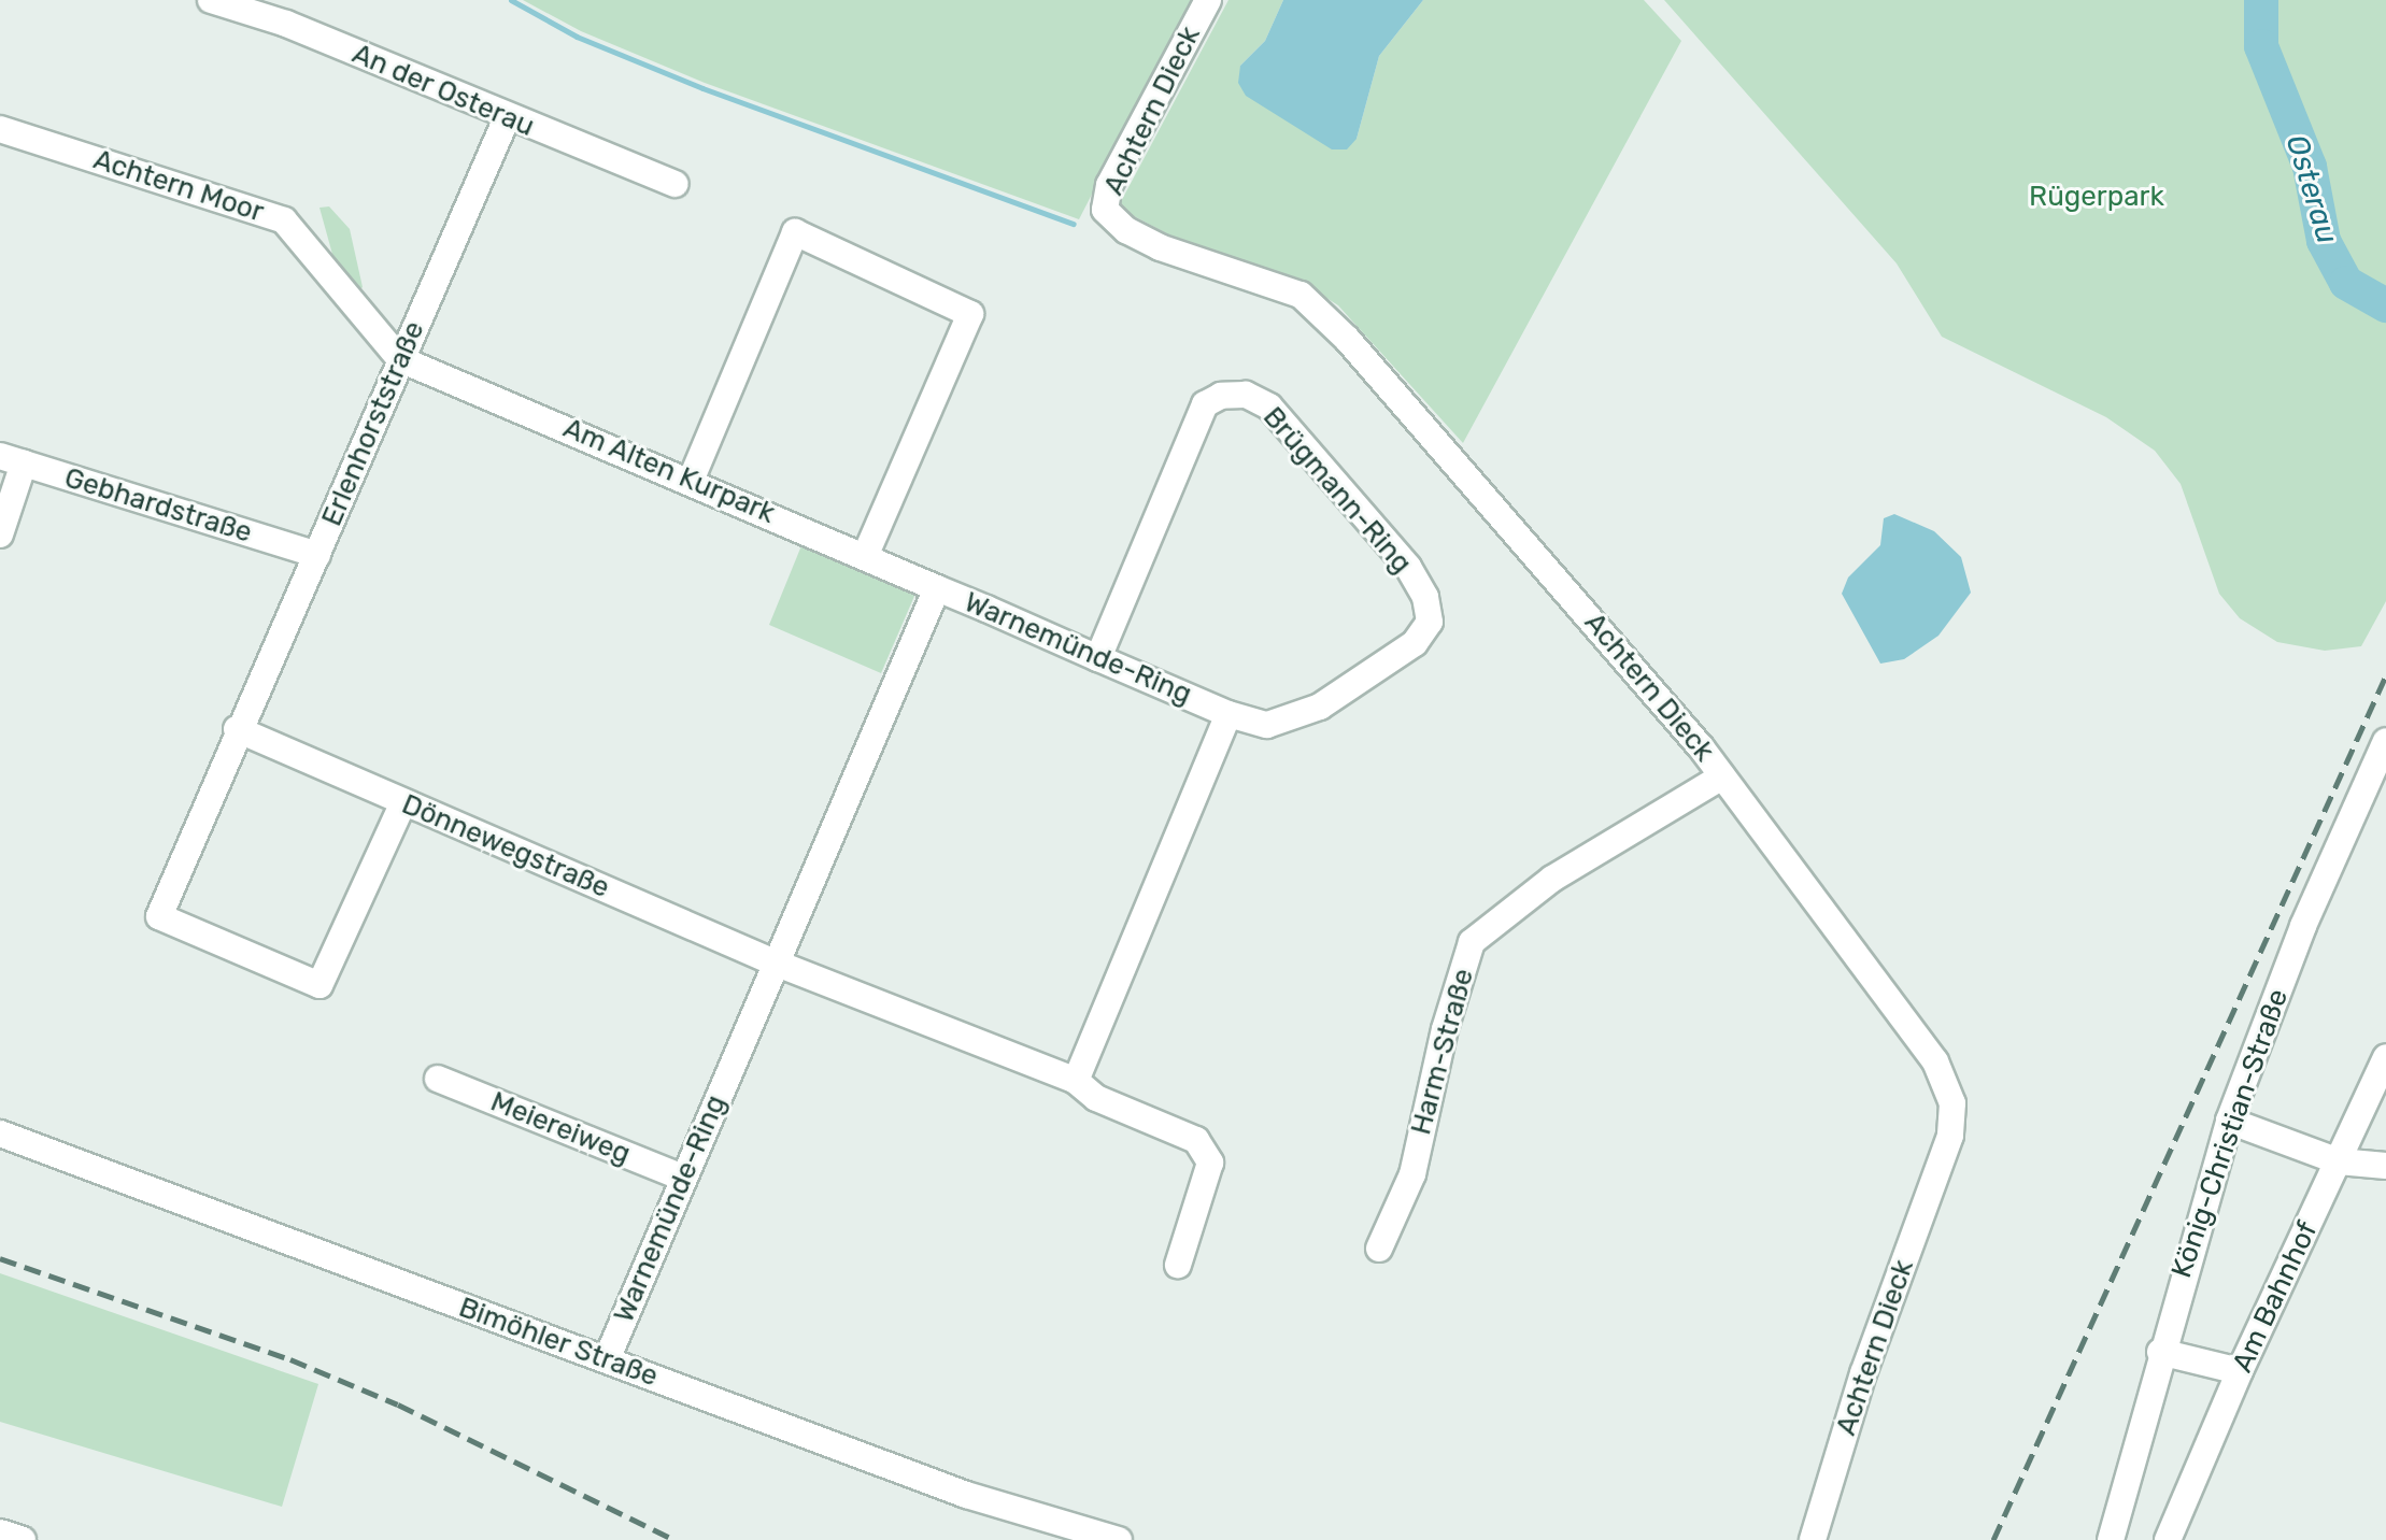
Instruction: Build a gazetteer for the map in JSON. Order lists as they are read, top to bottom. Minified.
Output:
{"streets":{"street":["An der Osterau","Achtern Dieck","Achtern Moor","Erlenhorststraße","Am Alten Kurpark","Brügmann-Ring","Gebhardstraße","Warnemünde-Ring","Dönnewegstraße","Harm-Straße","Meiereiweg","König-Christian-Straße","Am Bahnhof","Bimöhler Straße"]},"crossings":[["An der Osterau","Erlenhorststraße"],["Achtern Dieck","Harm-Straße"],["Achtern Moor","Erlenhorststraße"],["Achtern Moor","Am Alten Kurpark"],["Erlenhorststraße","Am Alten Kurpark"],["Erlenhorststraße","Gebhardstraße"],["Erlenhorststraße","Dönnewegstraße"],["Am Alten Kurpark","Warnemünde-Ring"],["Brügmann-Ring","Warnemünde-Ring"],["Warnemünde-Ring","Dönnewegstraße"],["Warnemünde-Ring","Meiereiweg"],["Warnemünde-Ring","Bimöhler Straße"]],"water":["Osterau"],"parks":["Rügerpark"]}
